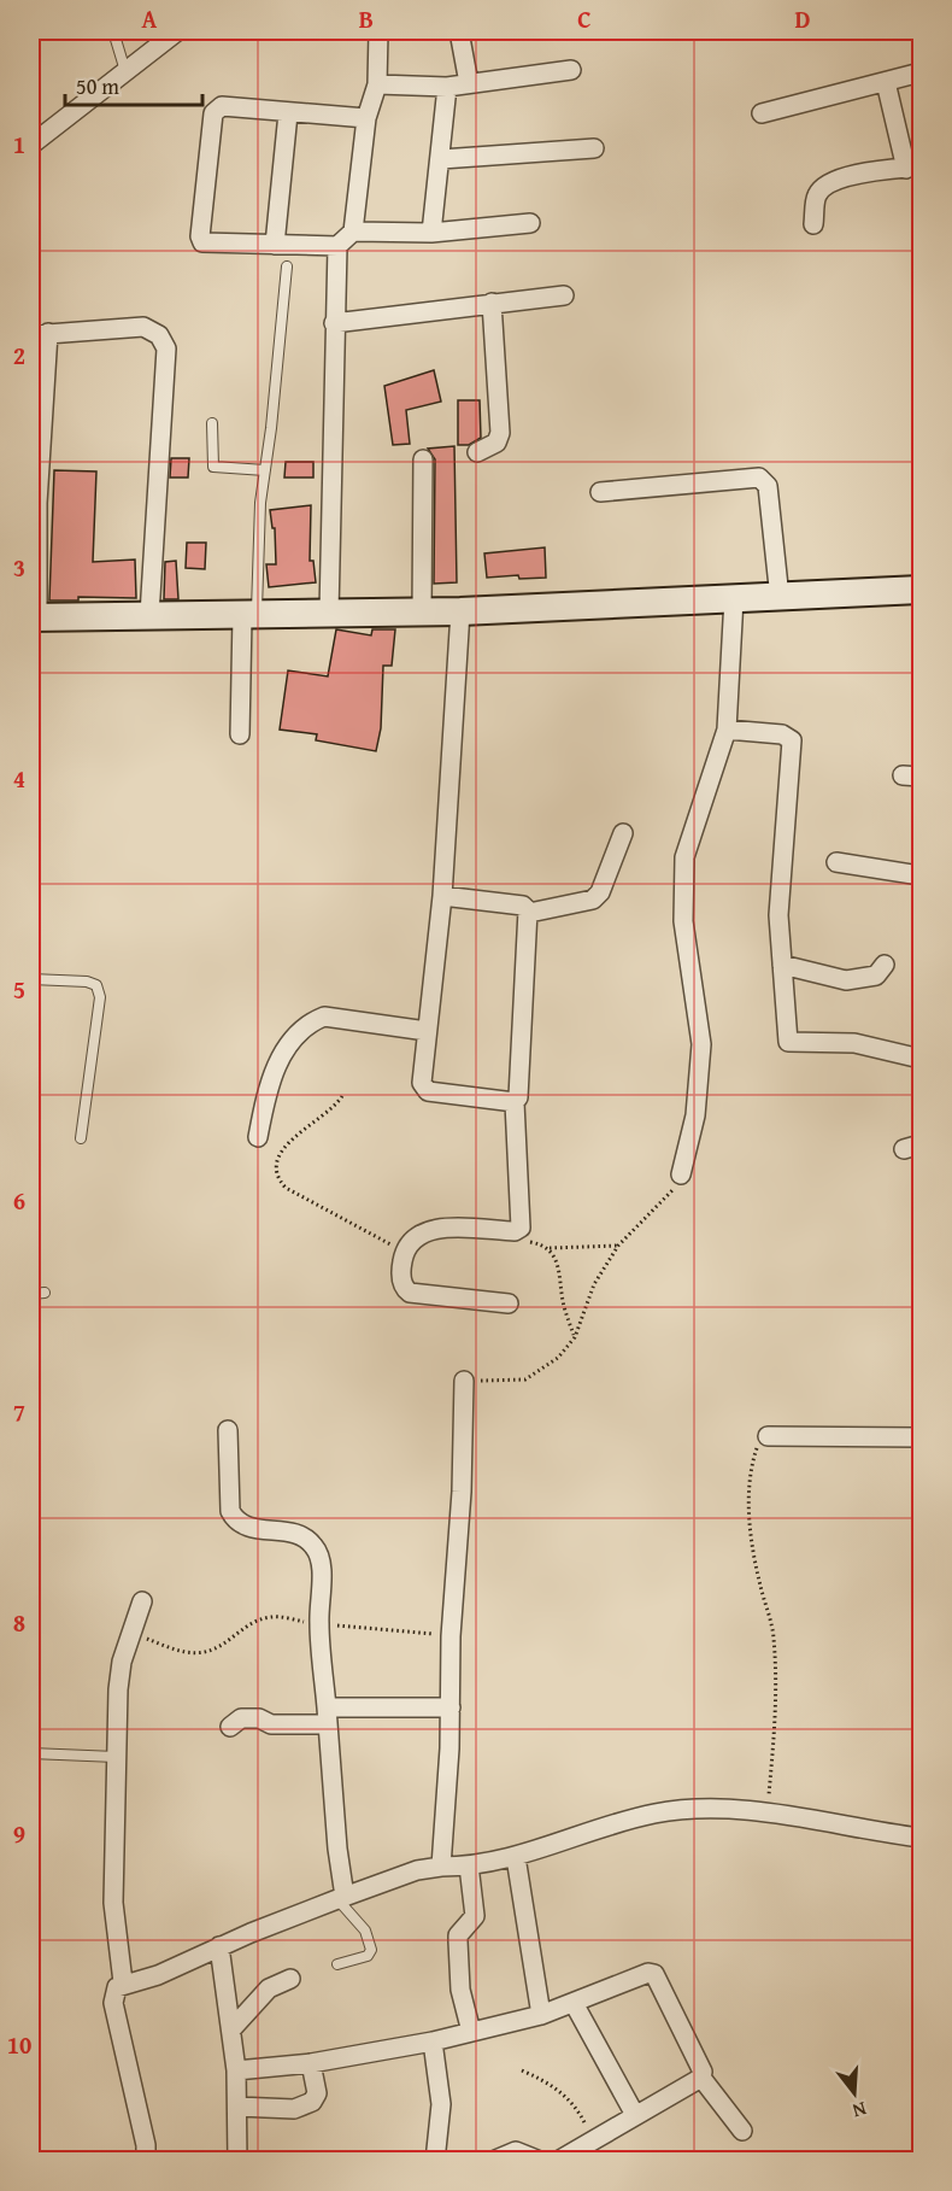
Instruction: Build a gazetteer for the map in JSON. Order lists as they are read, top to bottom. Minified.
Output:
{"scale_bar":"50 m","north":"bottom","grid":{"columns":["A","B","C","D"],"rows":["1","2","3","4","5","6","7","8","9","10"]}}
